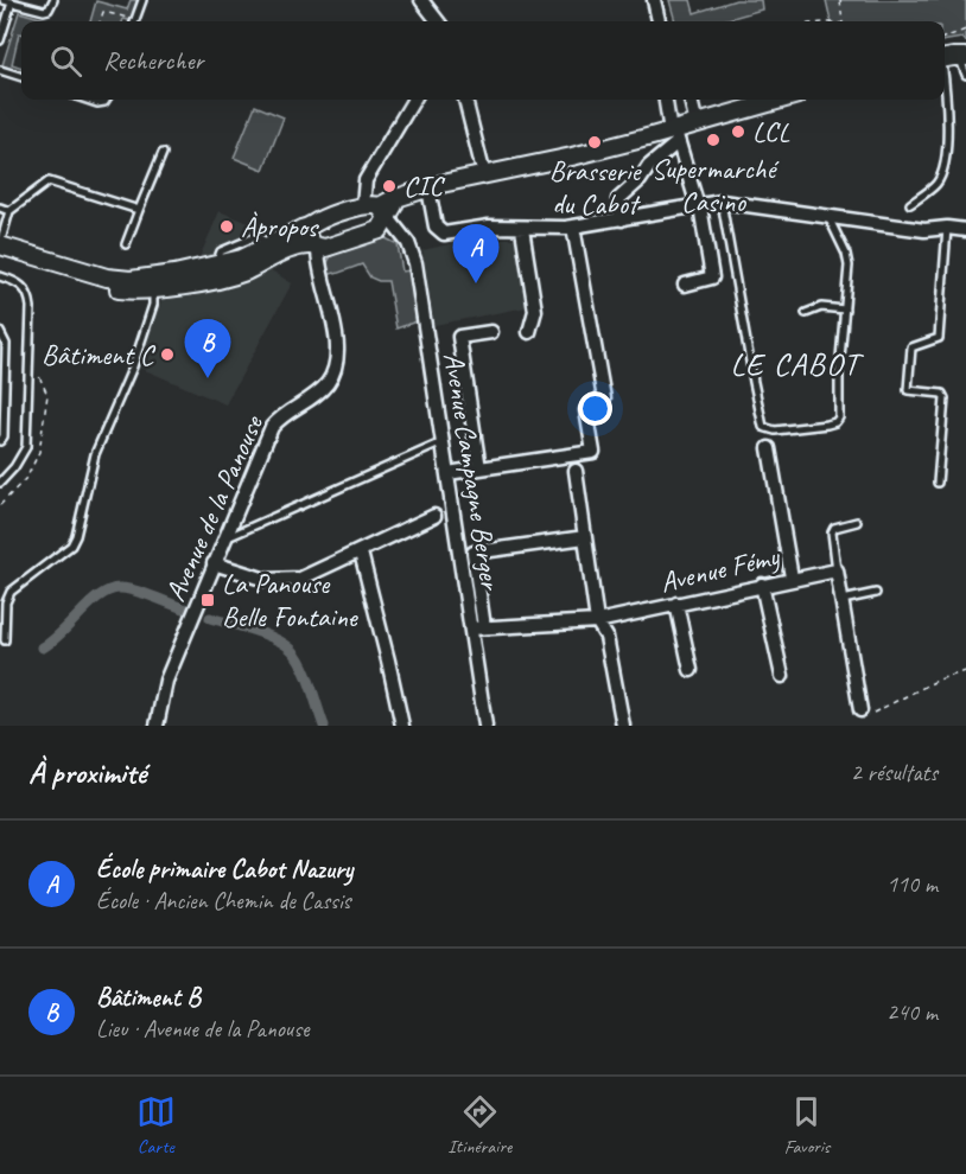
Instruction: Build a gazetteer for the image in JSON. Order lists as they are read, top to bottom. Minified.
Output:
{"streets":{"street":["Avenue Campagne Berger","Avenue de la Panouse","Avenue Fémy"]},"crossings":[["Avenue Campagne Berger","Avenue Fémy"]],"districts":["LE CABOT"],"places":{"other":["LCL","Supermarché Casino","Brasserie du Cabot","CIC","Àpropos","Bâtiment C"],"transit":["La Panouse Belle Fontaine"]},"page":{"search":"Rechercher","pins":["A","B"],"heading":["À proximité","2 résultats"],"list":[{"mark":"A","name":"École primaire Cabot Nazury","note":"École · Ancien Chemin de Cassis","value":"110 m"},{"mark":"B","name":"Bâtiment B","note":"Lieu · Avenue de la Panouse","value":"240 m"}],"nav":["Carte","Itinéraire","Favoris"]}}
